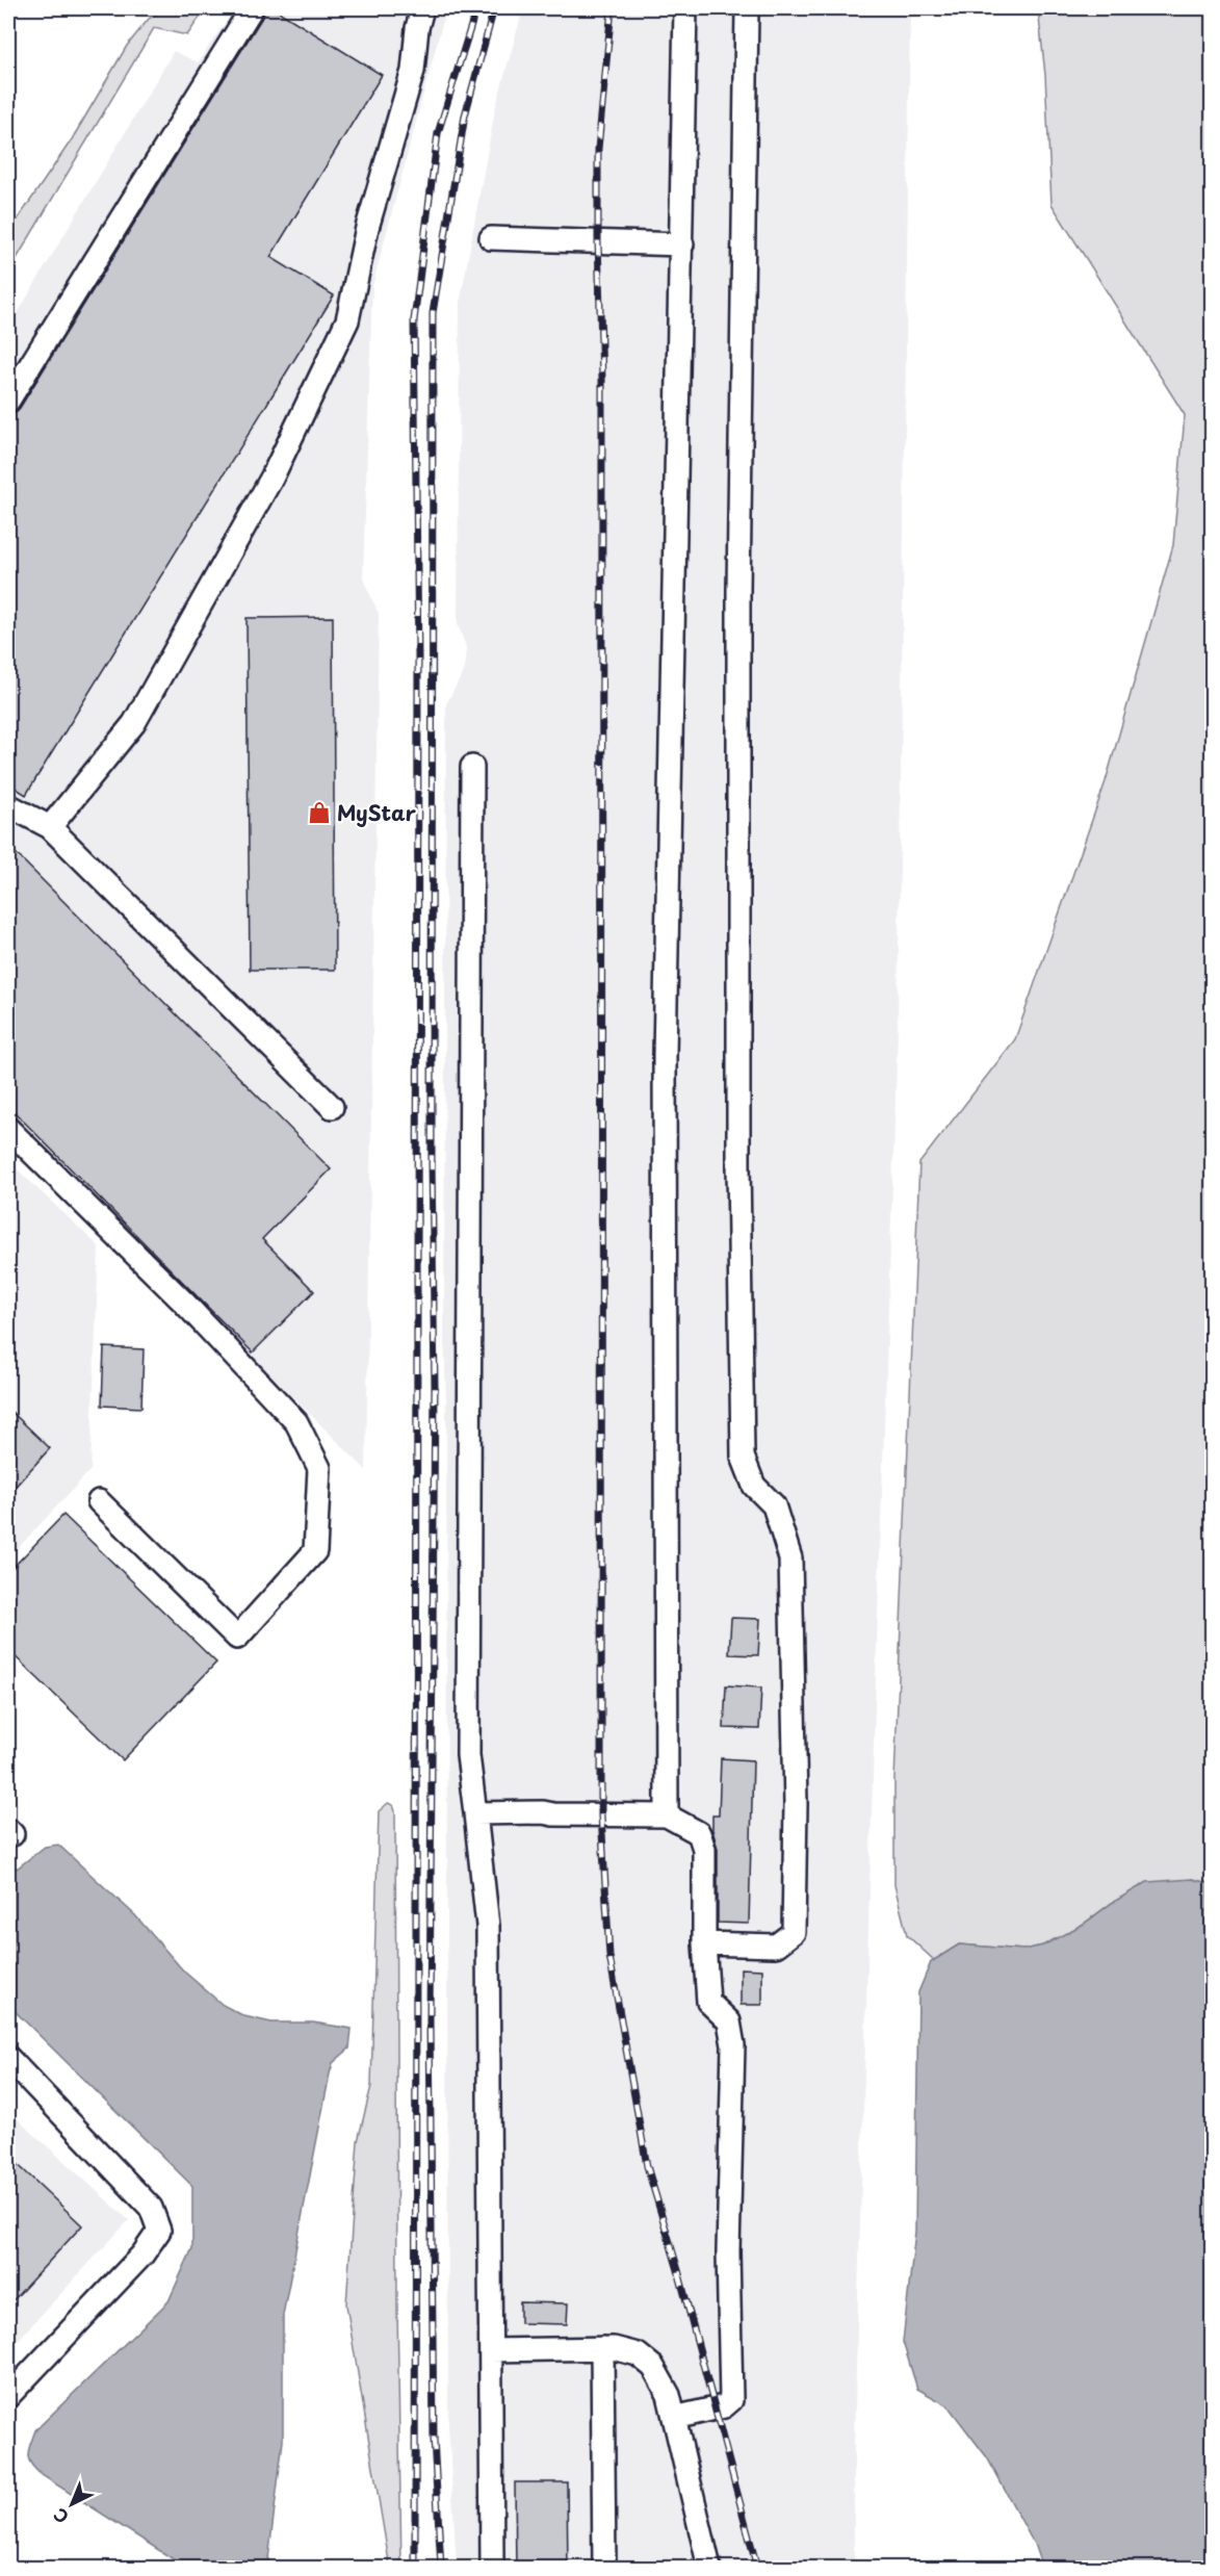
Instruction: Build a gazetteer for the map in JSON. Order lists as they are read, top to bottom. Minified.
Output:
{"places":{"shop":["MyStar"]},"north":"bottom left"}
